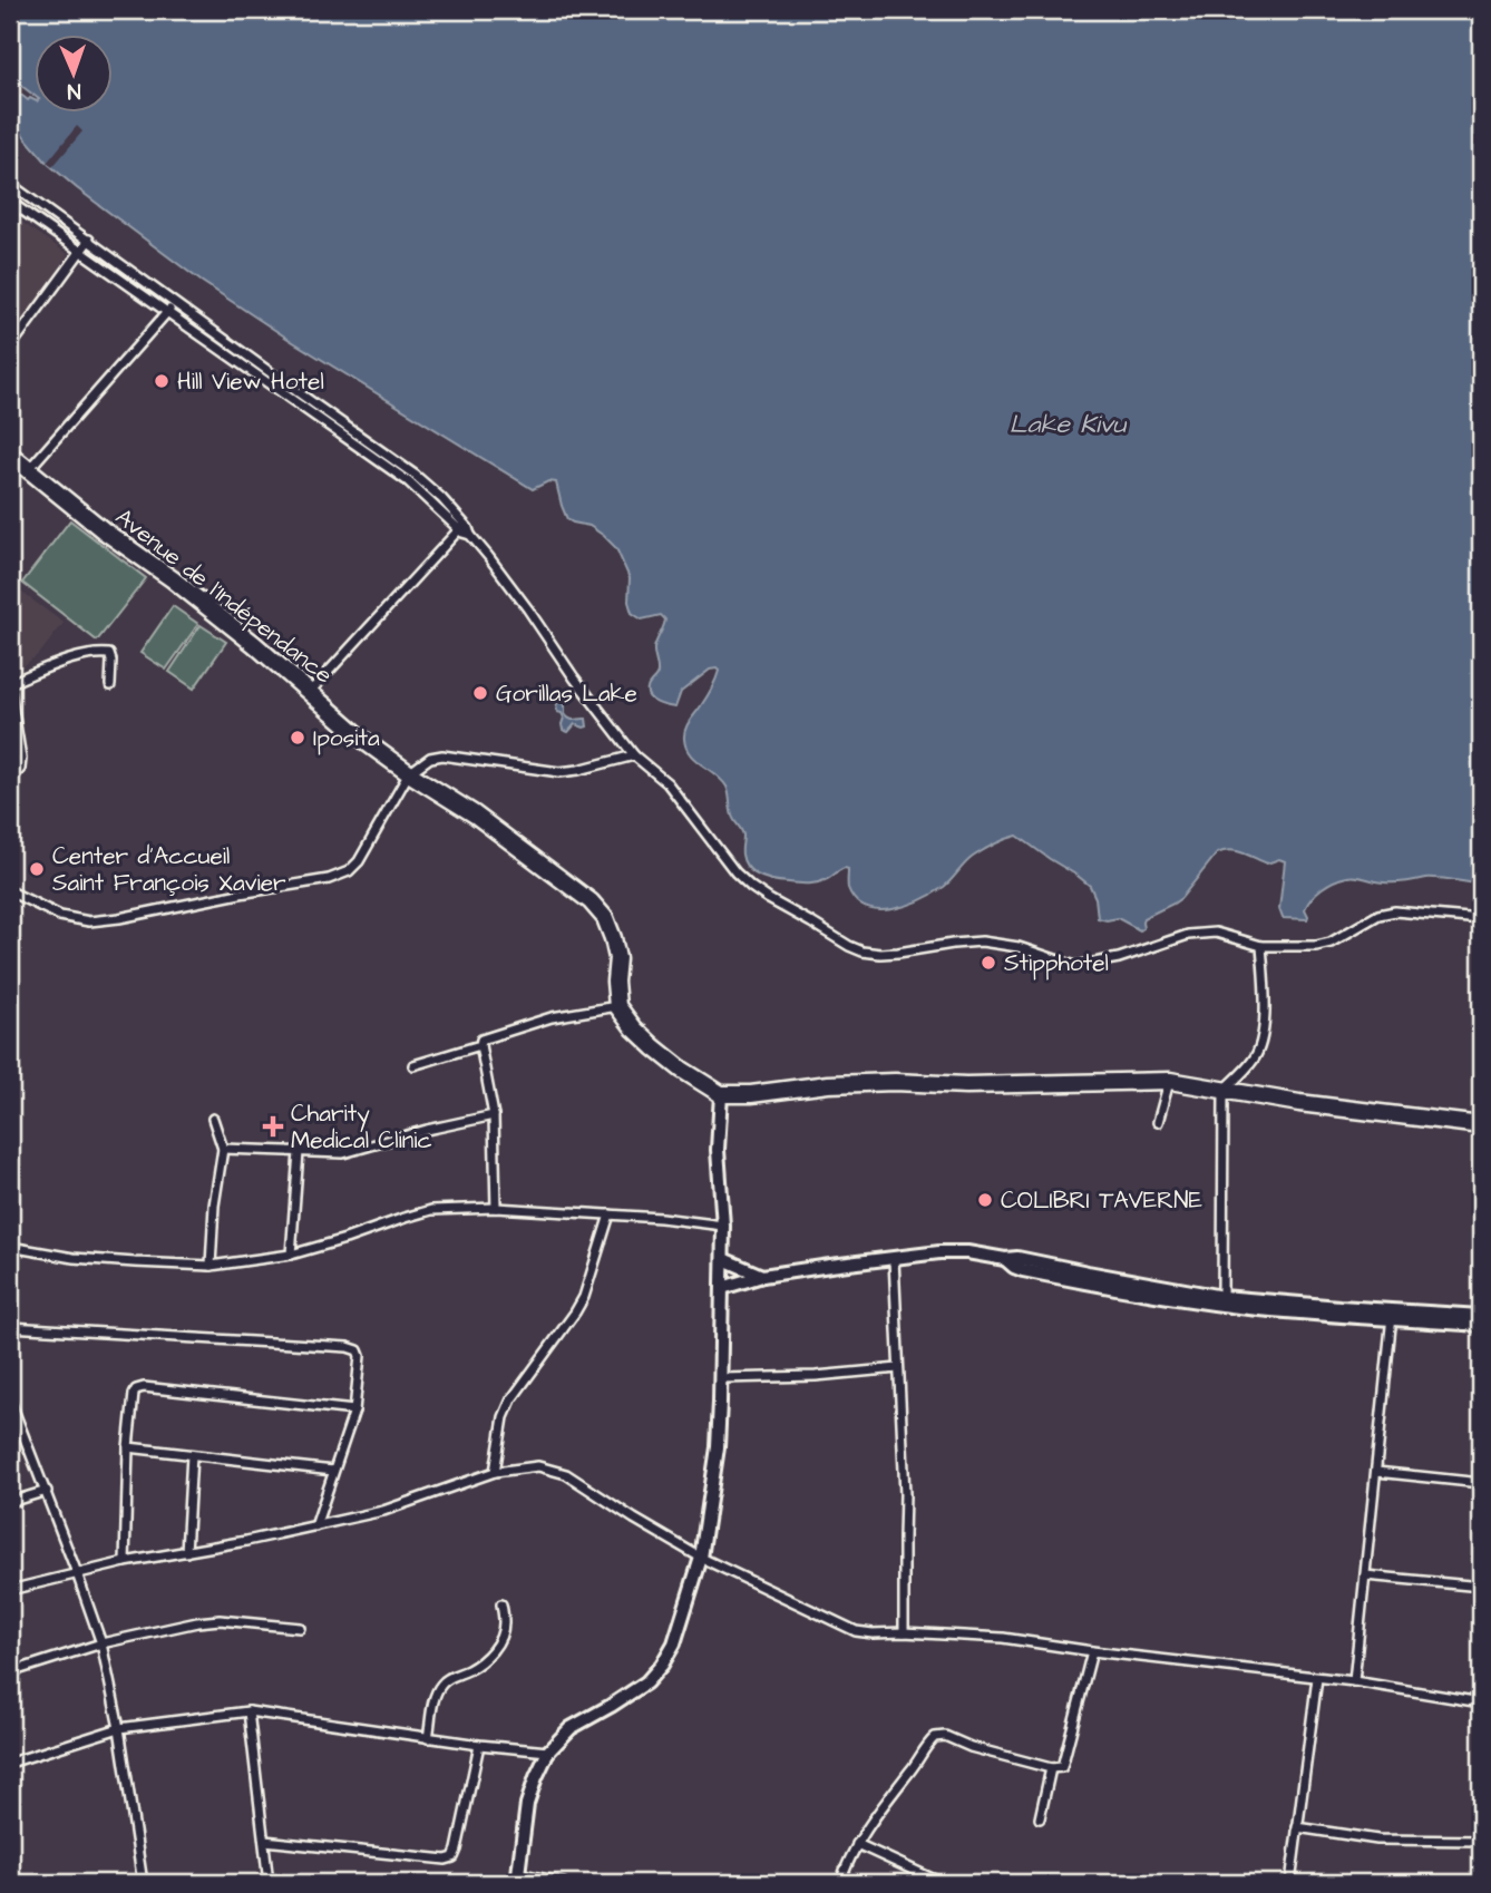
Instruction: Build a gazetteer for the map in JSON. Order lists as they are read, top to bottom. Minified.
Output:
{"streets":{"highway":["Avenue de l'Indépendance"]},"water":["Lake Kivu"],"places":{"other":["Hill View Hotel","Gorillas Lake","Iposita","Center d'Accueil Saint François Xavier","Stipphotel","COLIBRI TAVERNE"],"health":["Charity Medical Clinic"]},"north":"bottom"}
